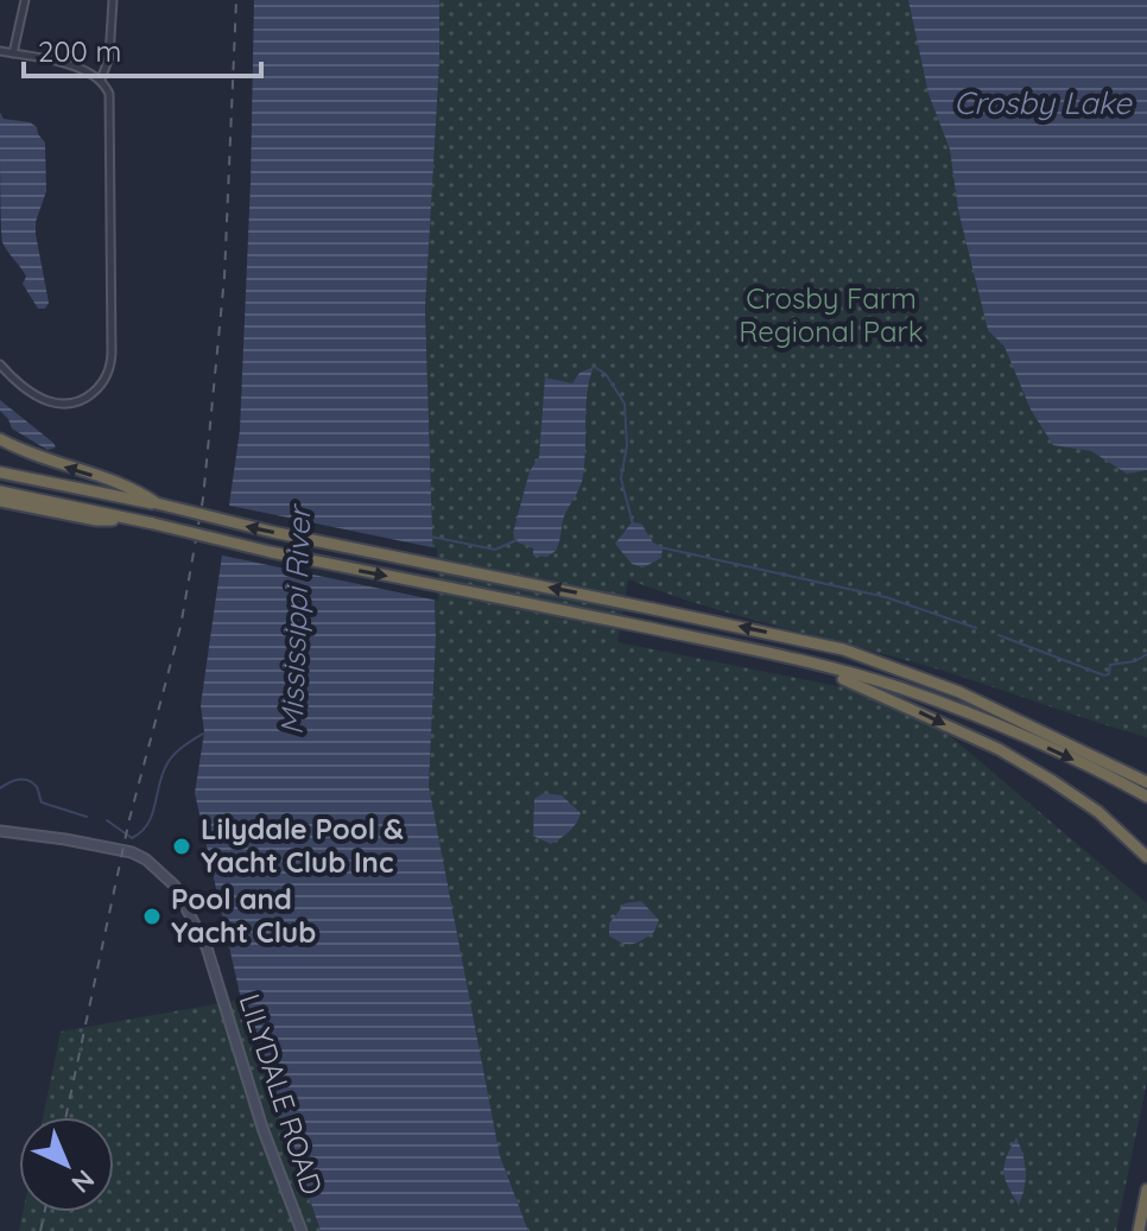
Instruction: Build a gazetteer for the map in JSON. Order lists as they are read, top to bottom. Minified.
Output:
{"streets":{"street":["LILYDALE ROAD"]},"water":["Crosby Lake","Mississippi River"],"parks":["Crosby Farm Regional Park"],"places":["Lilydale Pool & Yacht Club Inc","Pool and Yacht Club"],"scale_bar":"200 m","north":"bottom right"}
